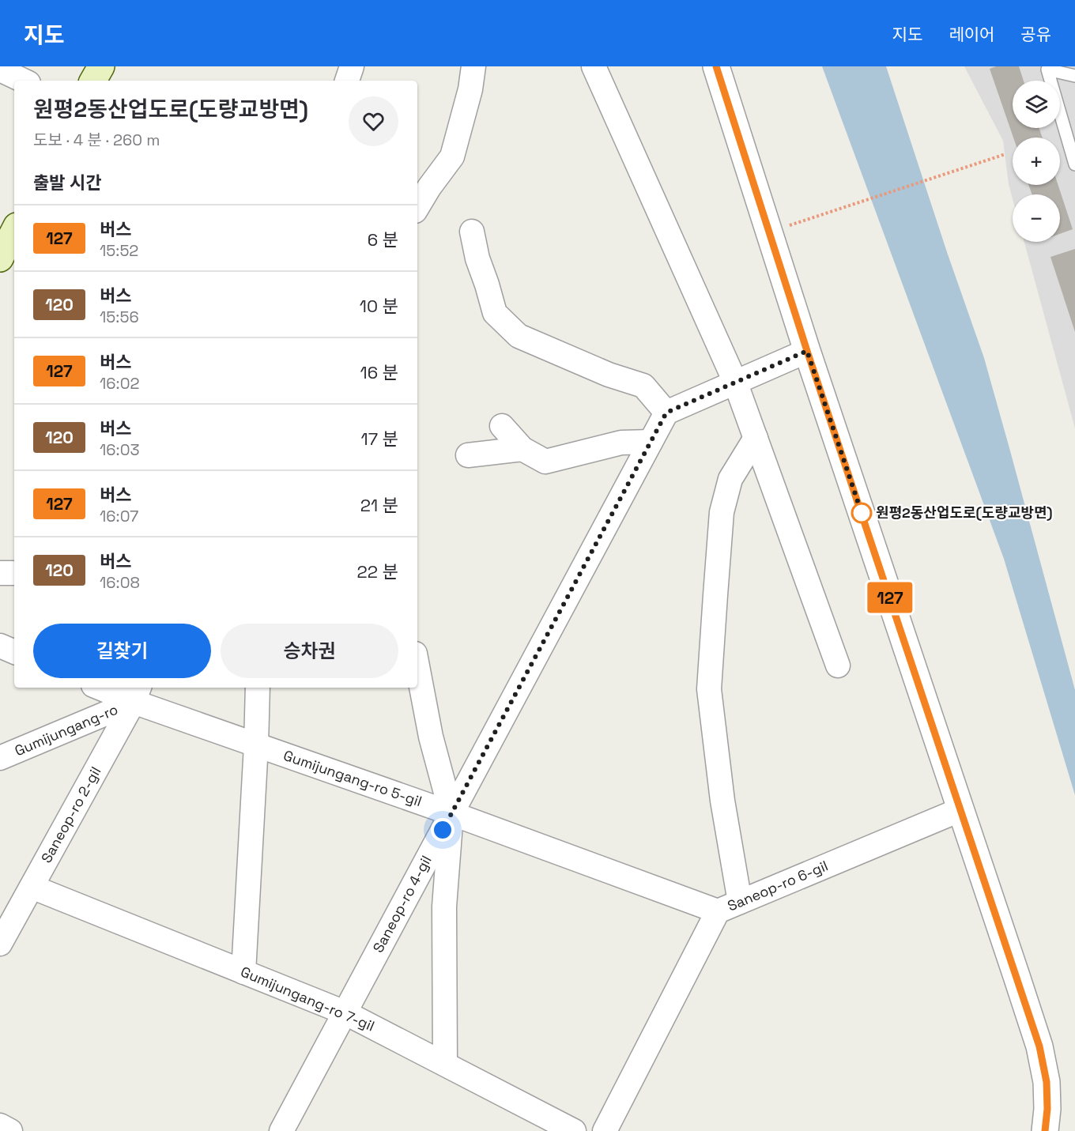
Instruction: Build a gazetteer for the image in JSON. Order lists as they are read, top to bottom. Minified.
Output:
{"streets":{"street":["Gumijungang-ro","Gumijungang-ro 5-gil","Saneop-ro 2-gil","Saneop-ro 6-gil","Saneop-ro 4-gil","Gumijungang-ro 7-gil"]},"crossings":[["Gumijungang-ro","Gumijungang-ro 5-gil"],["Gumijungang-ro","Saneop-ro 2-gil"],["Gumijungang-ro 5-gil","Saneop-ro 2-gil"],["Gumijungang-ro 5-gil","Saneop-ro 6-gil"],["Gumijungang-ro 5-gil","Saneop-ro 4-gil"],["Saneop-ro 2-gil","Gumijungang-ro 7-gil"],["Saneop-ro 4-gil","Gumijungang-ro 7-gil"]],"places":["원평2동산업도로(도량교방면)"],"lines":["bus line 127"],"page":{"header":"지도","nav":["지도","레이어","공유"],"on_map":"127","map_buttons":["+","−"],"heading":[["원평2동산업도로(도량교방면)","도보 · 4 분 · 260 m"],"출발 시간"],"list":[{"mark":"127","name":"버스","note":"15:52","value":"6 분"},{"mark":"120","name":"버스","note":"15:56","value":"10 분"},{"mark":"127","name":"버스","note":"16:02","value":"16 분"},{"mark":"120","name":"버스","note":"16:03","value":"17 분"},{"mark":"127","name":"버스","note":"16:07","value":"21 분"},{"mark":"120","name":"버스","note":"16:08","value":"22 분"}],"buttons":["길찾기","승차권"]}}
